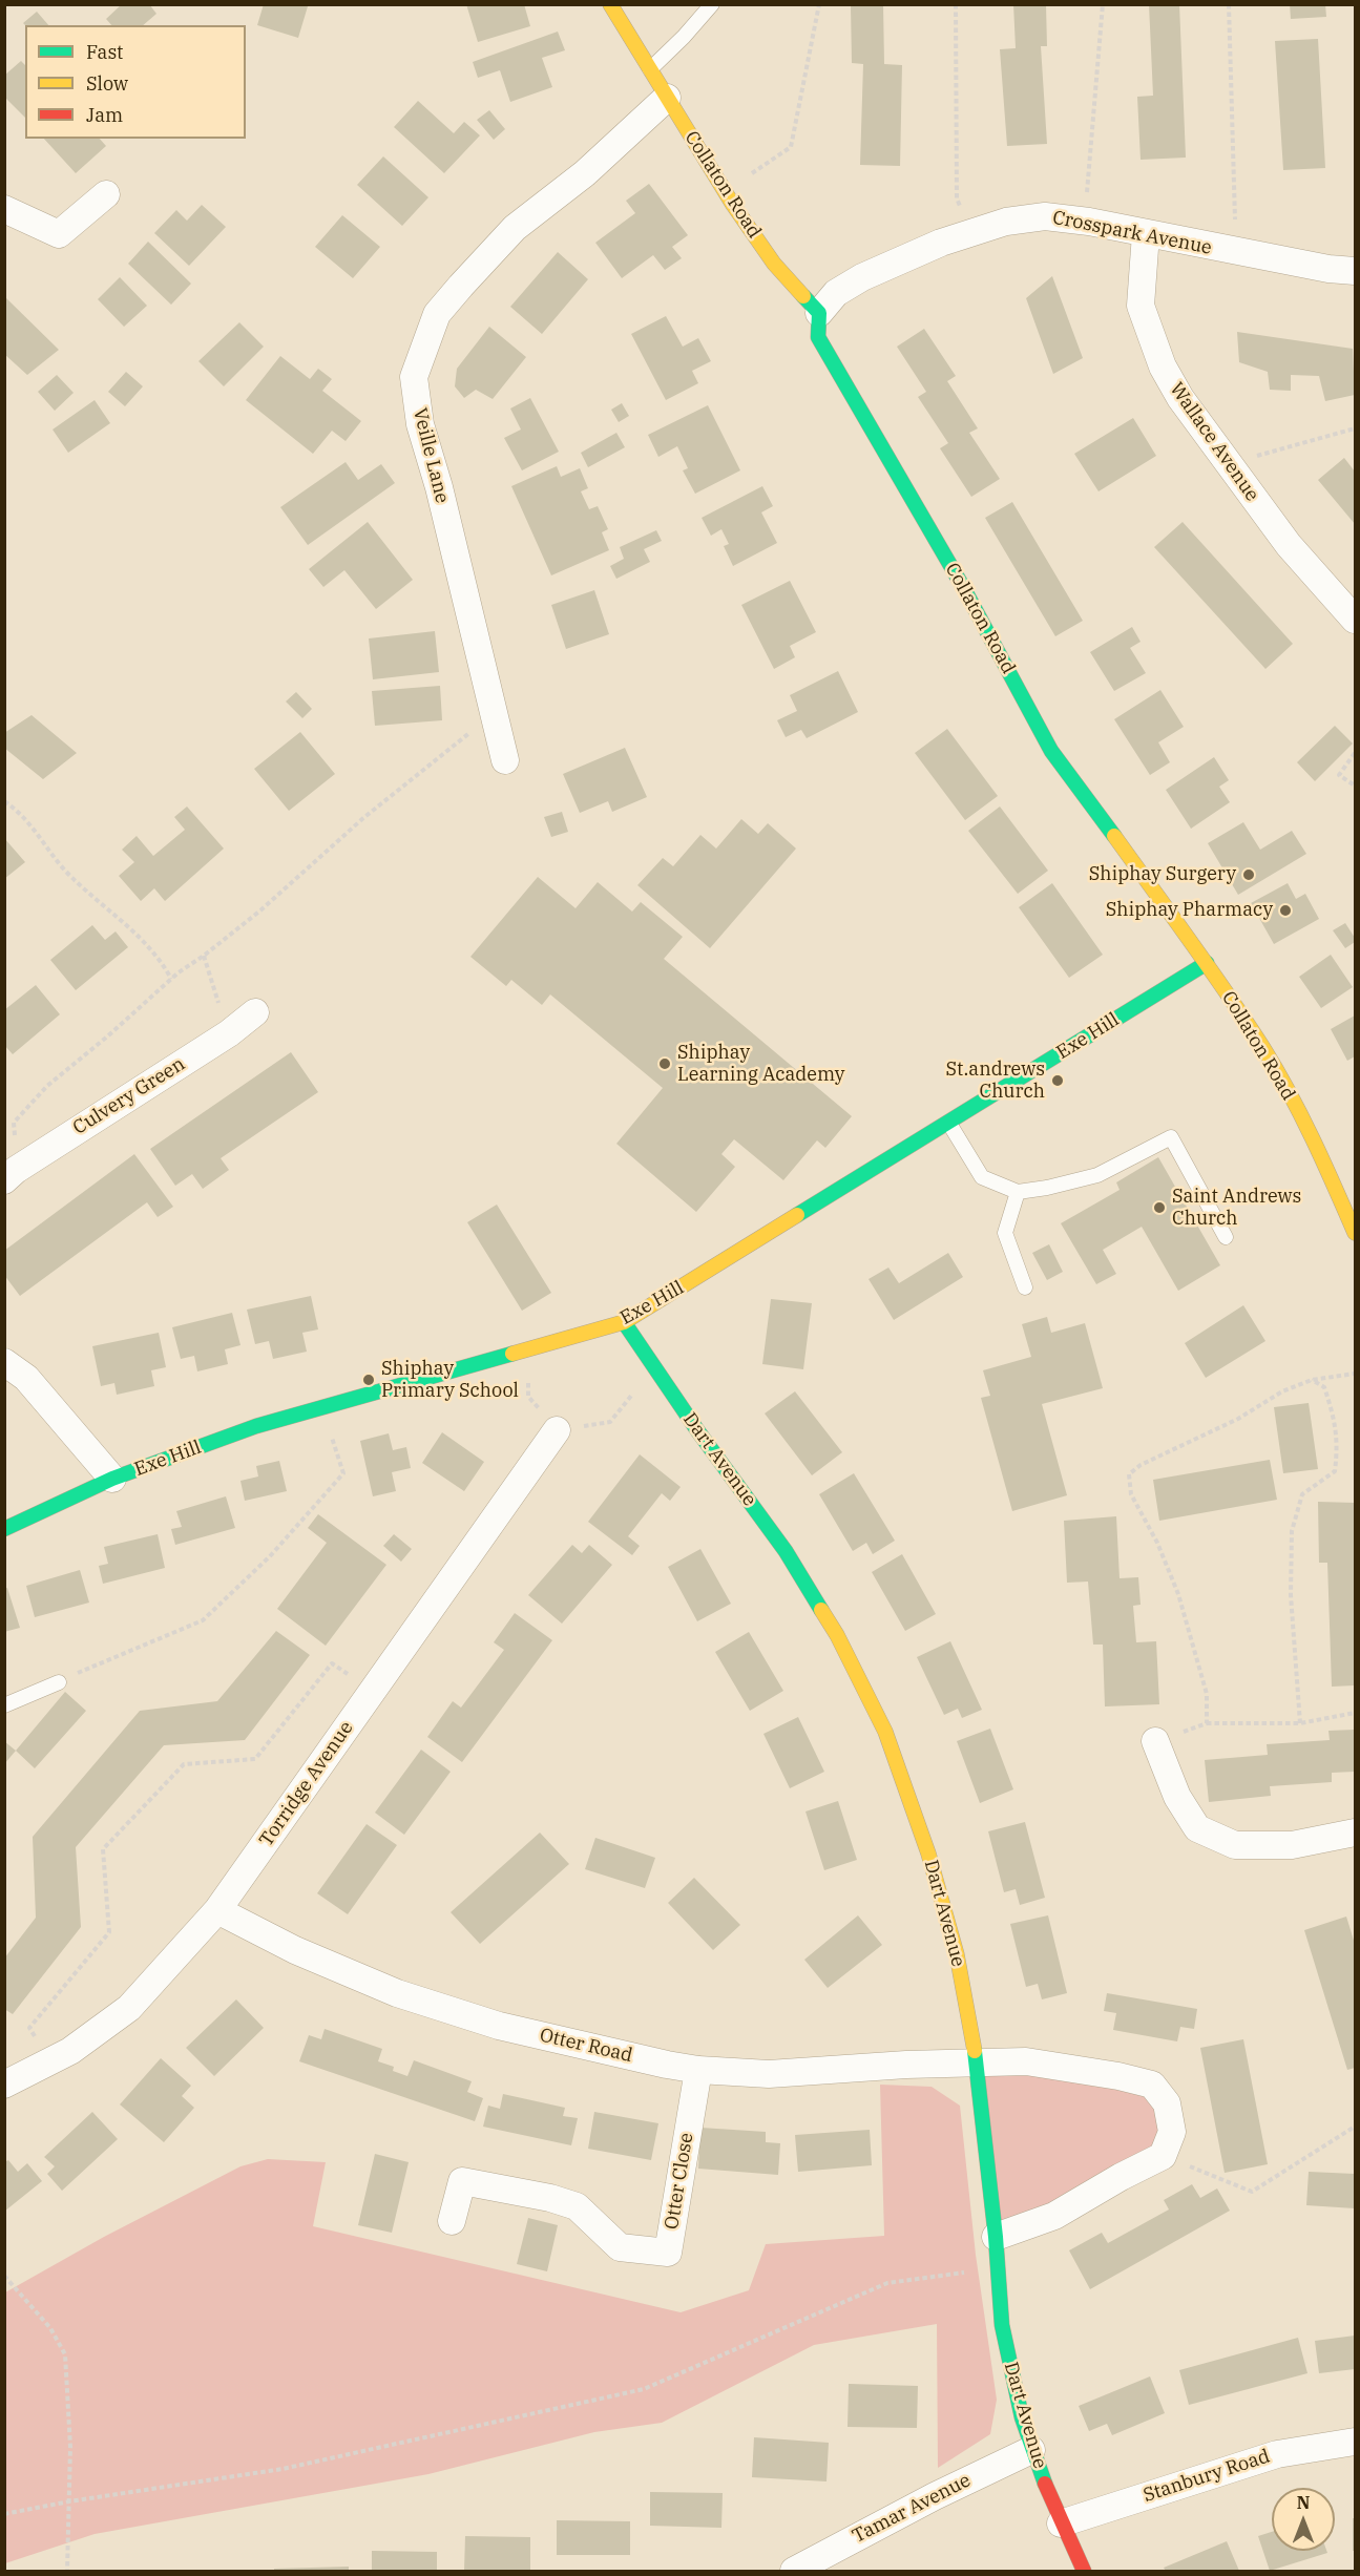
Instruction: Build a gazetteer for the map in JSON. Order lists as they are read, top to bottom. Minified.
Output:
{"streets":{"street":["Collaton Road","Crosspark Avenue","Wallace Avenue","Veille Lane","Exe Hill","Culvery Green","Dart Avenue","Torridge Avenue","Otter Road","Otter Close","Stanbury Road","Tamar Avenue"]},"crossings":[["Collaton Road","Crosspark Avenue"],["Collaton Road","Veille Lane"],["Collaton Road","Exe Hill"],["Crosspark Avenue","Wallace Avenue"],["Exe Hill","Dart Avenue"],["Dart Avenue","Otter Road"],["Dart Avenue","Stanbury Road"],["Dart Avenue","Tamar Avenue"],["Torridge Avenue","Otter Road"],["Otter Road","Otter Close"]],"places":["Shiphay Surgery","Shiphay Pharmacy","Shiphay Learning Academy","St.andrews Church","Saint Andrews Church","Shiphay Primary School"],"legend":["Fast","Slow","Jam"],"north":"top"}
